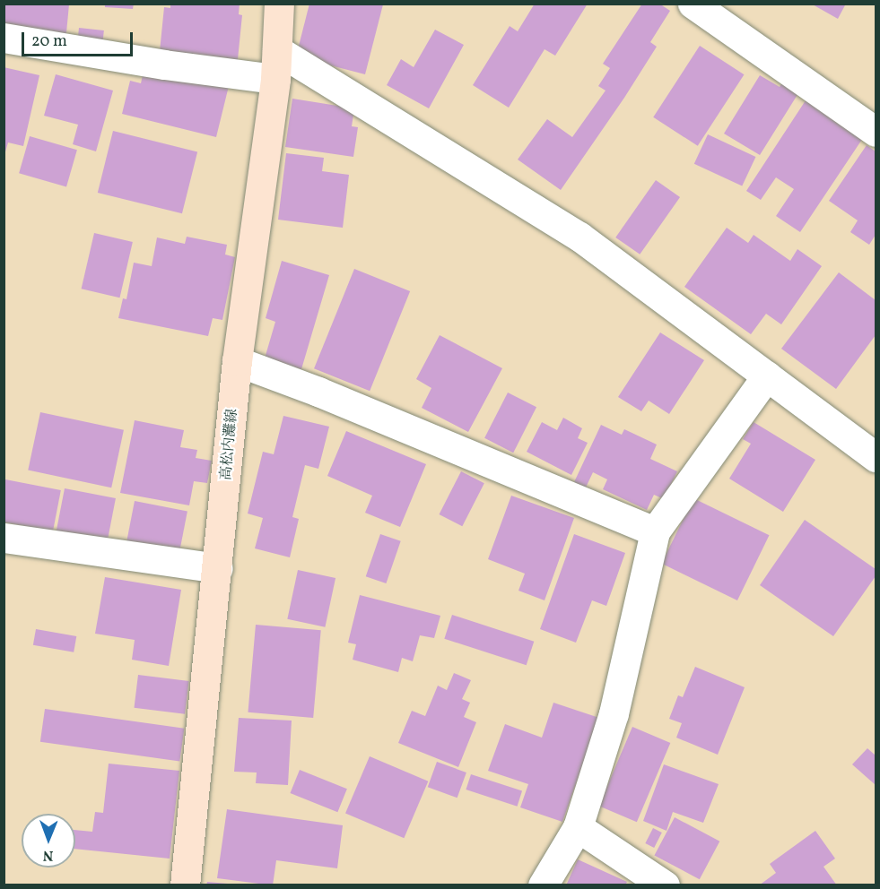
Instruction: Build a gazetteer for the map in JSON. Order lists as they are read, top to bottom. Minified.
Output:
{"streets":{"main road":["高松内灘線"]},"scale_bar":"20 m","north":"bottom"}
